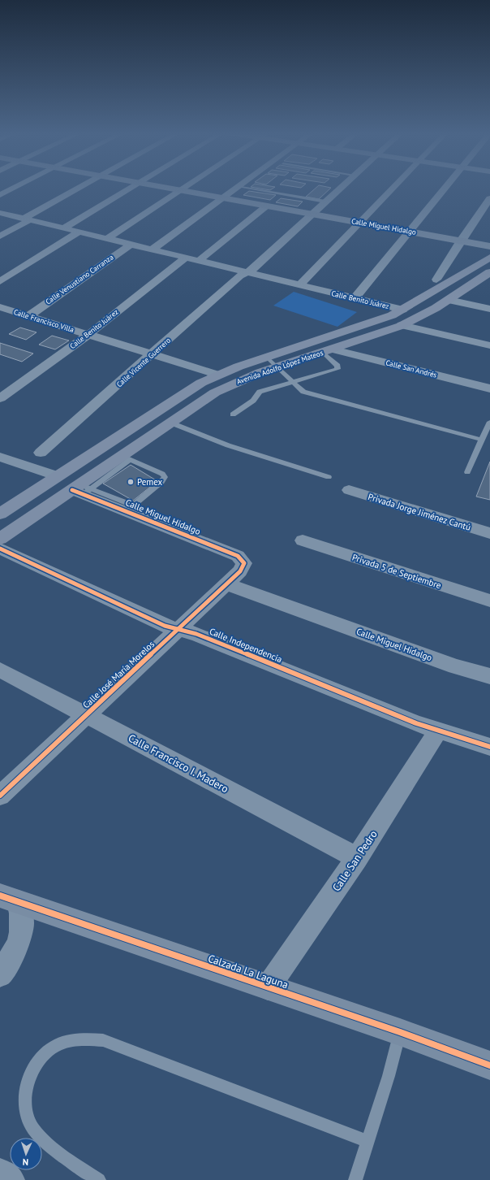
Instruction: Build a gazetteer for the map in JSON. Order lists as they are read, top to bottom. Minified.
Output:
{"streets":{"main road":["Avenida Adolfo López Mateos"],"street":["Calle Miguel Hidalgo","Calle Venustiano Carranza","Calle Benito Juárez","Calle Francisco Villa","Calle Vicente Guerrero","Calle San Andrés","Privada Jorge Jiménez Cantú","Privada 5 de Septiembre","Calle Independencia","Calle José María Morelos","Calle Francisco I. Madero","Calle San Pedro","Calzada La Laguna"]},"crossings":[["Calle Miguel Hidalgo","Calle Vicente Guerrero"],["Calle Miguel Hidalgo","Avenida Adolfo López Mateos"],["Calle Miguel Hidalgo","Calle José María Morelos"],["Calle Venustiano Carranza","Calle Benito Juárez"],["Calle Venustiano Carranza","Calle Francisco Villa"],["Calle Benito Juárez","Calle Francisco Villa"],["Calle Benito Juárez","Calle Vicente Guerrero"],["Calle Benito Juárez","Avenida Adolfo López Mateos"],["Calle Francisco Villa","Calle Vicente Guerrero"],["Calle Francisco Villa","Avenida Adolfo López Mateos"],["Avenida Adolfo López Mateos","Calle San Andrés"],["Calle Independencia","Calle José María Morelos"],["Calle Independencia","Calle San Pedro"],["Calle José María Morelos","Calle Francisco I. Madero"],["Calle Francisco I. Madero","Calle San Pedro"],["Calle San Pedro","Calzada La Laguna"]],"places":["Pemex"],"north":"bottom"}
